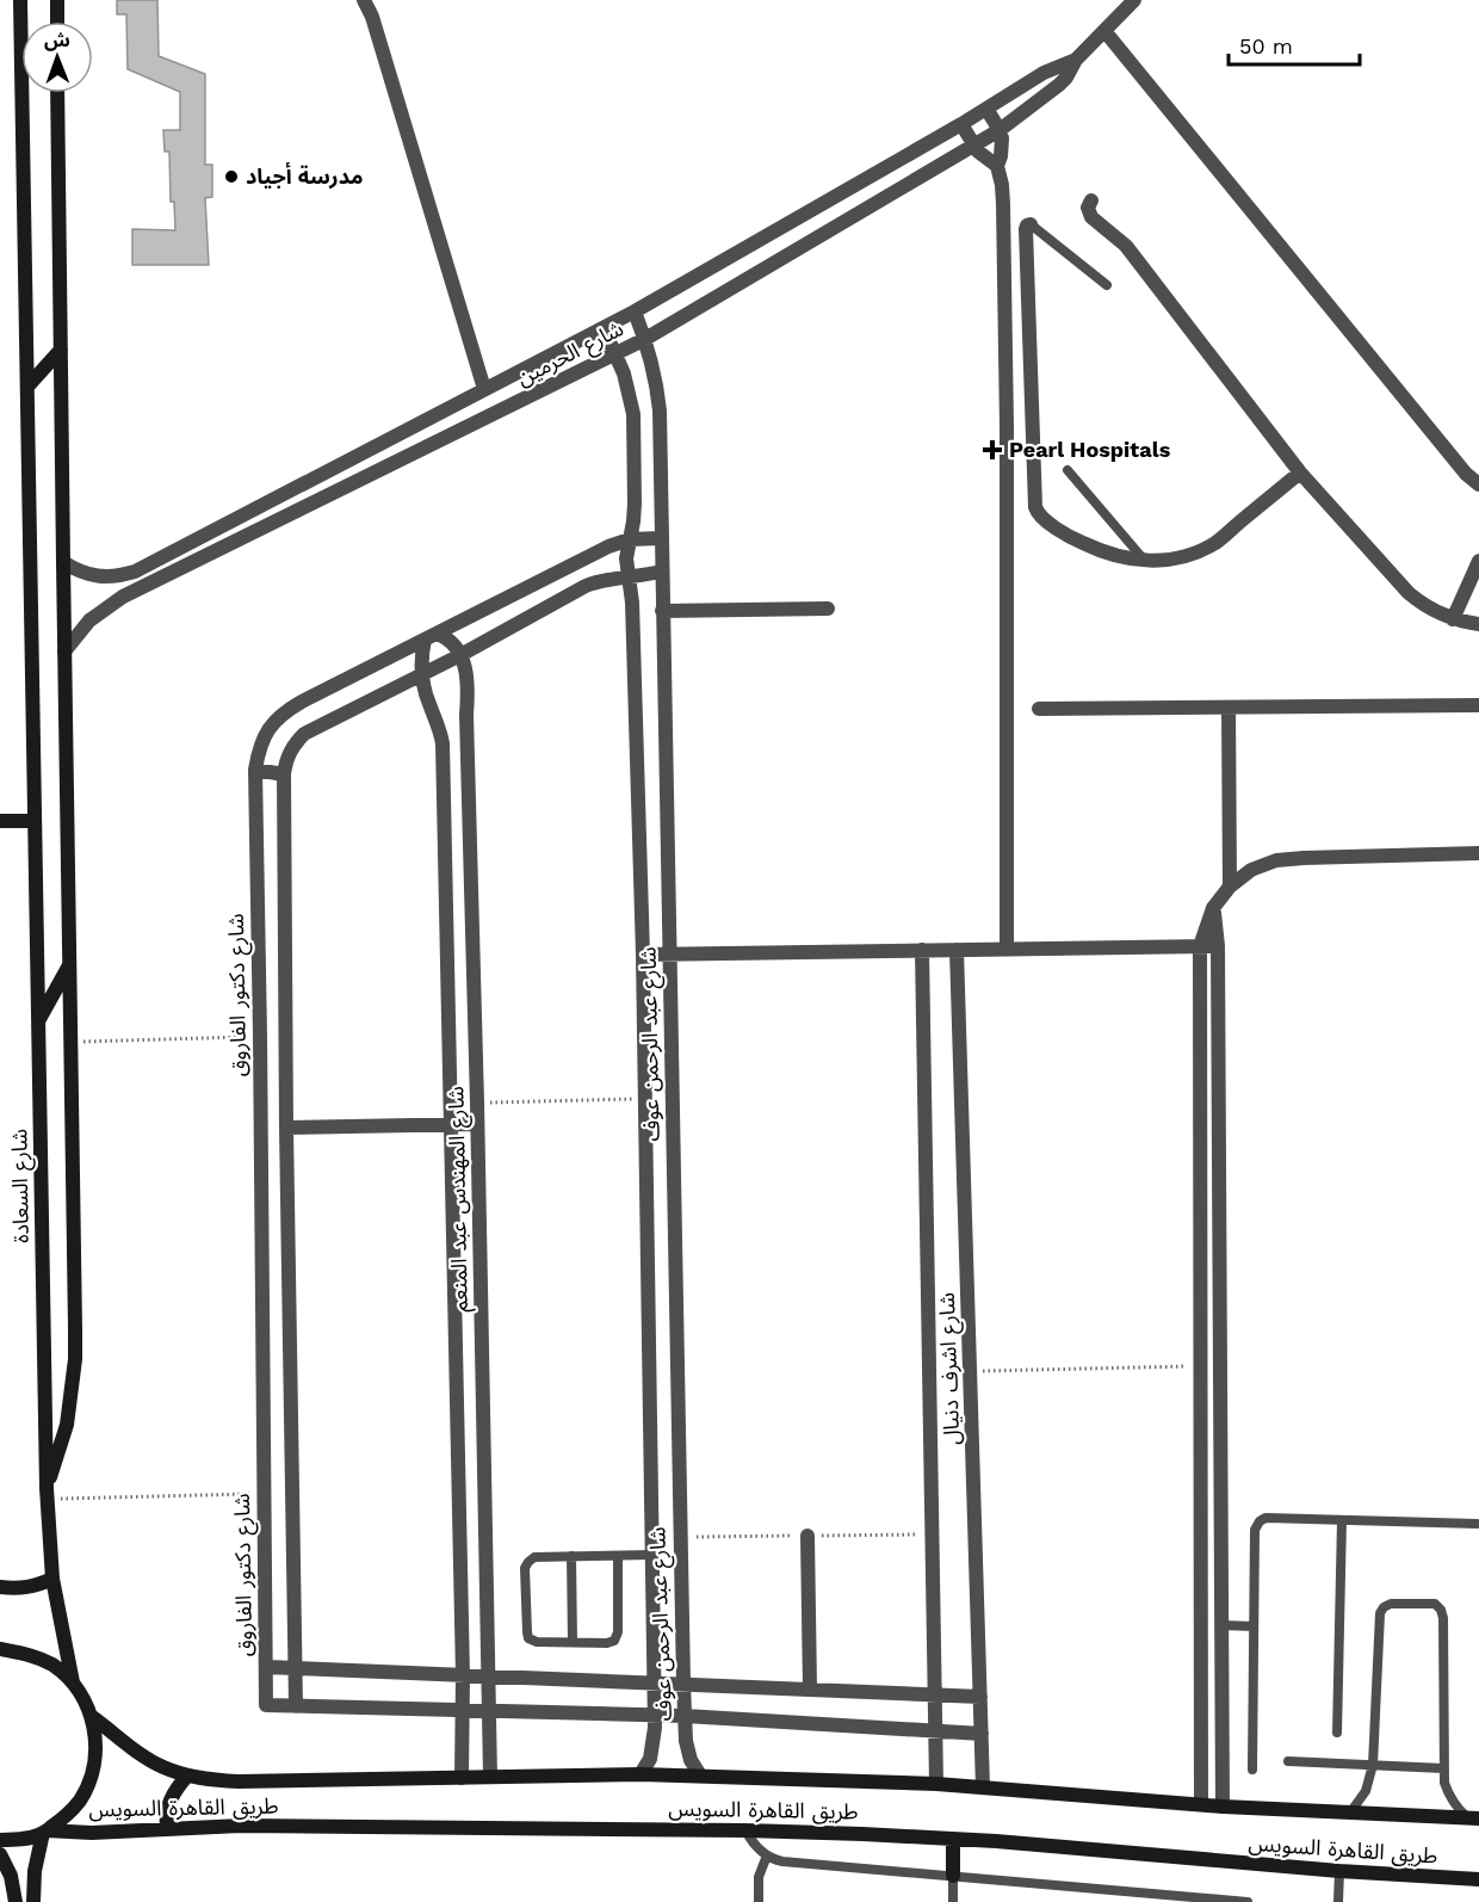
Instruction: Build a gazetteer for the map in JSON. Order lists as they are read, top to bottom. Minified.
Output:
{"streets":{"street":["شارع الحرمين","شارع دكتور الفاروق","شارع عبد الرحمن عوف","شارع السعادة","شارع المهندس عبد المنعم","شارع اشرف دنيال","طريق القاهرة السويس"]},"crossings":[["شارع الحرمين","شارع عبد الرحمن عوف"],["شارع دكتور الفاروق","شارع عبد الرحمن عوف"],["شارع دكتور الفاروق","شارع المهندس عبد المنعم"],["شارع عبد الرحمن عوف","طريق القاهرة السويس"],["شارع المهندس عبد المنعم","طريق القاهرة السويس"],["شارع اشرف دنيال","طريق القاهرة السويس"]],"places":{"other":["مدرسة أجياد"],"health":["Pearl Hospitals"]},"scale_bar":"50 m","north":"top"}
